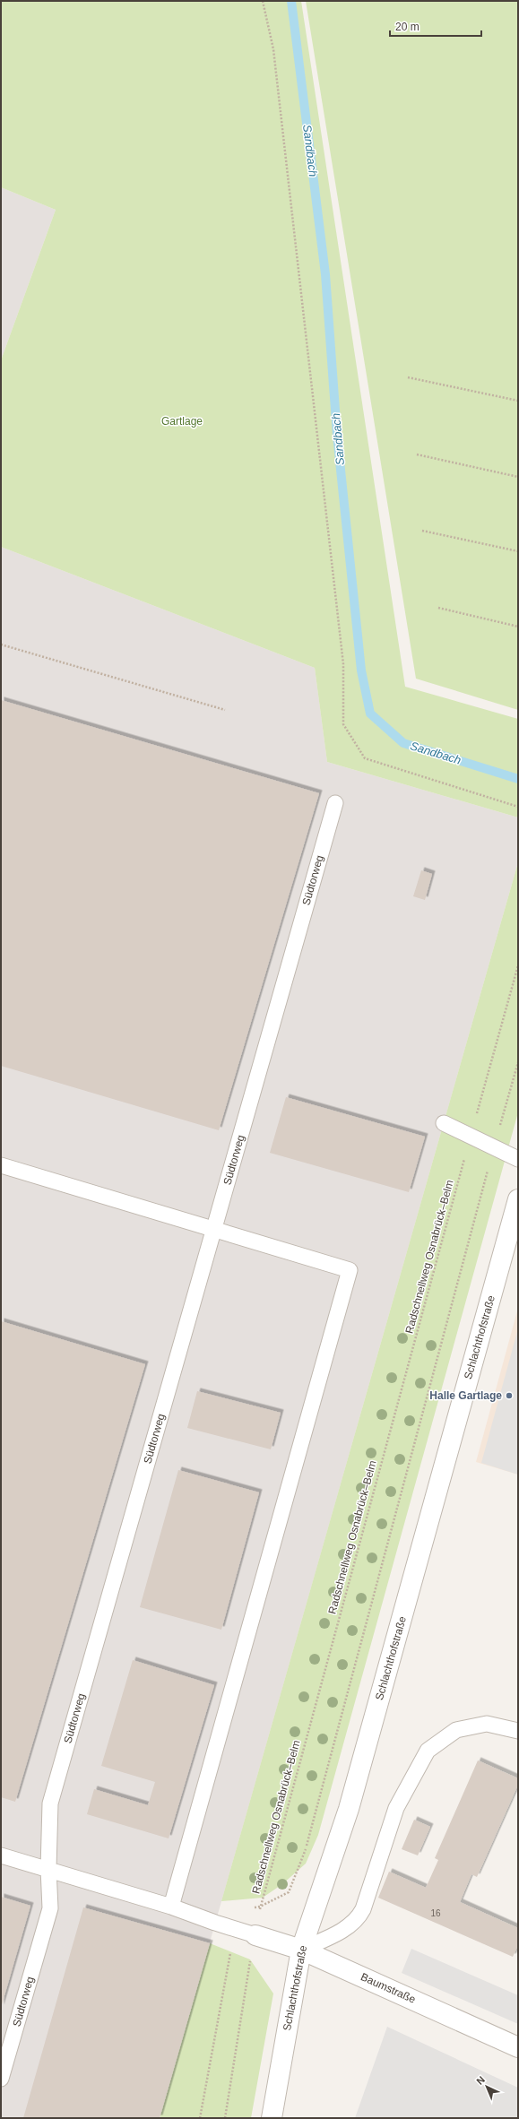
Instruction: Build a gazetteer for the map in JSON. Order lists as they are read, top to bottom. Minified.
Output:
{"streets":{"street":["Schlachthofstraße","Baumstraße"],"lane":["Südtorweg"],"path":["Radschnellweg Osnabrück–Belm"]},"crossings":[["Radschnellweg Osnabrück–Belm","Baumstraße"],["Schlachthofstraße","Baumstraße"]],"water":["Sandbach"],"parks":["Gartlage"],"places":["Halle Gartlage"],"house_numbers":["16"],"scale_bar":"20 m","north":"top left"}
